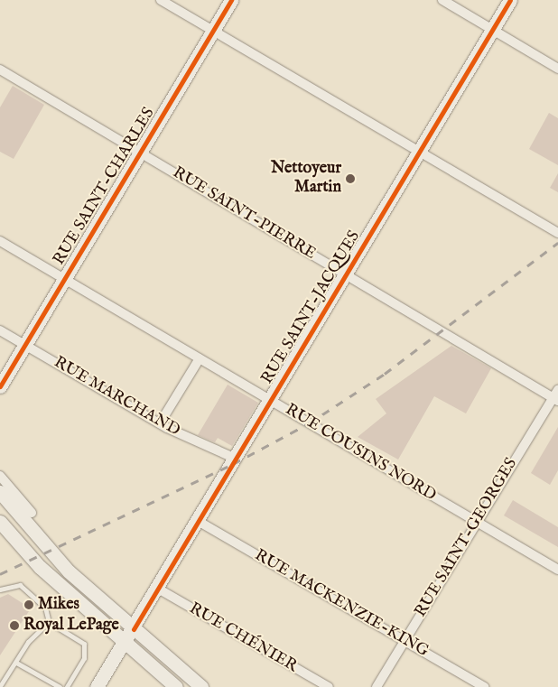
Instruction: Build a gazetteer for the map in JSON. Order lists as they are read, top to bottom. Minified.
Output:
{"streets":{"street":["RUE SAINT-CHARLES","RUE SAINT-PIERRE","RUE SAINT-JACQUES","RUE MARCHAND","RUE COUSINS NORD","RUE SAINT-GEORGES","RUE MACKENZIE-KING","RUE CHÉNIER"]},"crossings":[["RUE SAINT-CHARLES","RUE SAINT-PIERRE"],["RUE SAINT-CHARLES","RUE MARCHAND"],["RUE SAINT-CHARLES","RUE COUSINS NORD"],["RUE SAINT-PIERRE","RUE SAINT-JACQUES"],["RUE SAINT-PIERRE","RUE SAINT-GEORGES"],["RUE SAINT-JACQUES","RUE MARCHAND"],["RUE SAINT-JACQUES","RUE COUSINS NORD"],["RUE SAINT-JACQUES","RUE MACKENZIE-KING"],["RUE SAINT-JACQUES","RUE CHÉNIER"],["RUE COUSINS NORD","RUE SAINT-GEORGES"],["RUE SAINT-GEORGES","RUE MACKENZIE-KING"]],"places":["Nettoyeur Martin","Mikes","Royal LePage"]}
